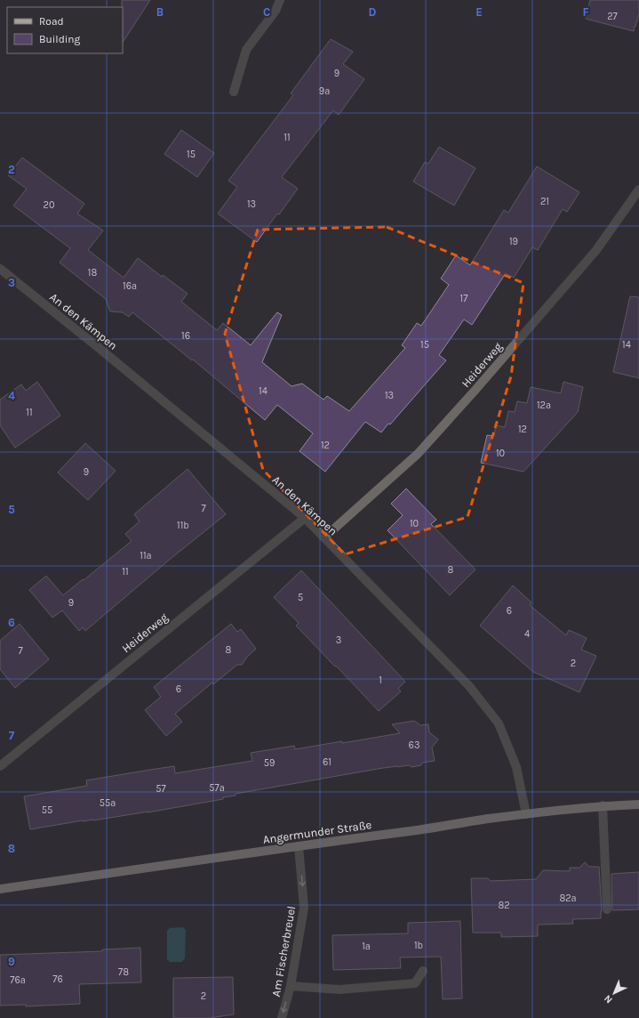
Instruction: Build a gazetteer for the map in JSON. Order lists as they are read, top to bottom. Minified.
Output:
{"streets":{"main road":["Angermunder Straße"],"street":["An den Kämpen","Heiderweg","Am Fischerbreuel"]},"crossings":[["An den Kämpen","Heiderweg"],["An den Kämpen","Angermunder Straße"],["Angermunder Straße","Am Fischerbreuel"]],"one_way":["Am Fischerbreuel"],"house_numbers":["27","9","9a","11","15","21","13","20","19","18","16a","17","16","15","14","14","13","12a","11","12","12","10","9","7","10","11b","11a","8","11","5","9","6","4","3","8","7","2","1","6","63","61","59","57a","57","55a","55","82a","82","1b","1a","78","76","76a","2"],"legend":["Road","Building"],"north":"bottom left","grid":{"columns":["B","C","D","E","F"],"rows":["2","3","4","5","6","7","8","9"]}}
